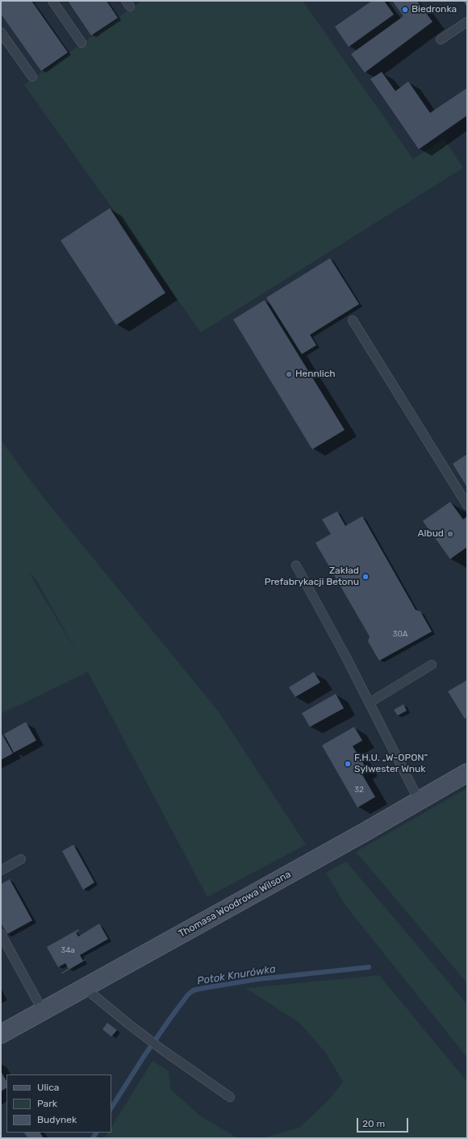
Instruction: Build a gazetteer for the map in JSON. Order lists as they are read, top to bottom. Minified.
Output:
{"streets":{"street":["Thomasa Woodrowa Wilsona"]},"water":["Potok Knurówka"],"places":["Biedronka","Hennlich","Albud","Zakład Prefabrykacji Betonu","F.H.U. „W-OPON” Sylwester Wnuk"],"house_numbers":["30A","32","34a"],"legend":["Ulica","Park","Budynek"],"scale_bar":"20 m"}
